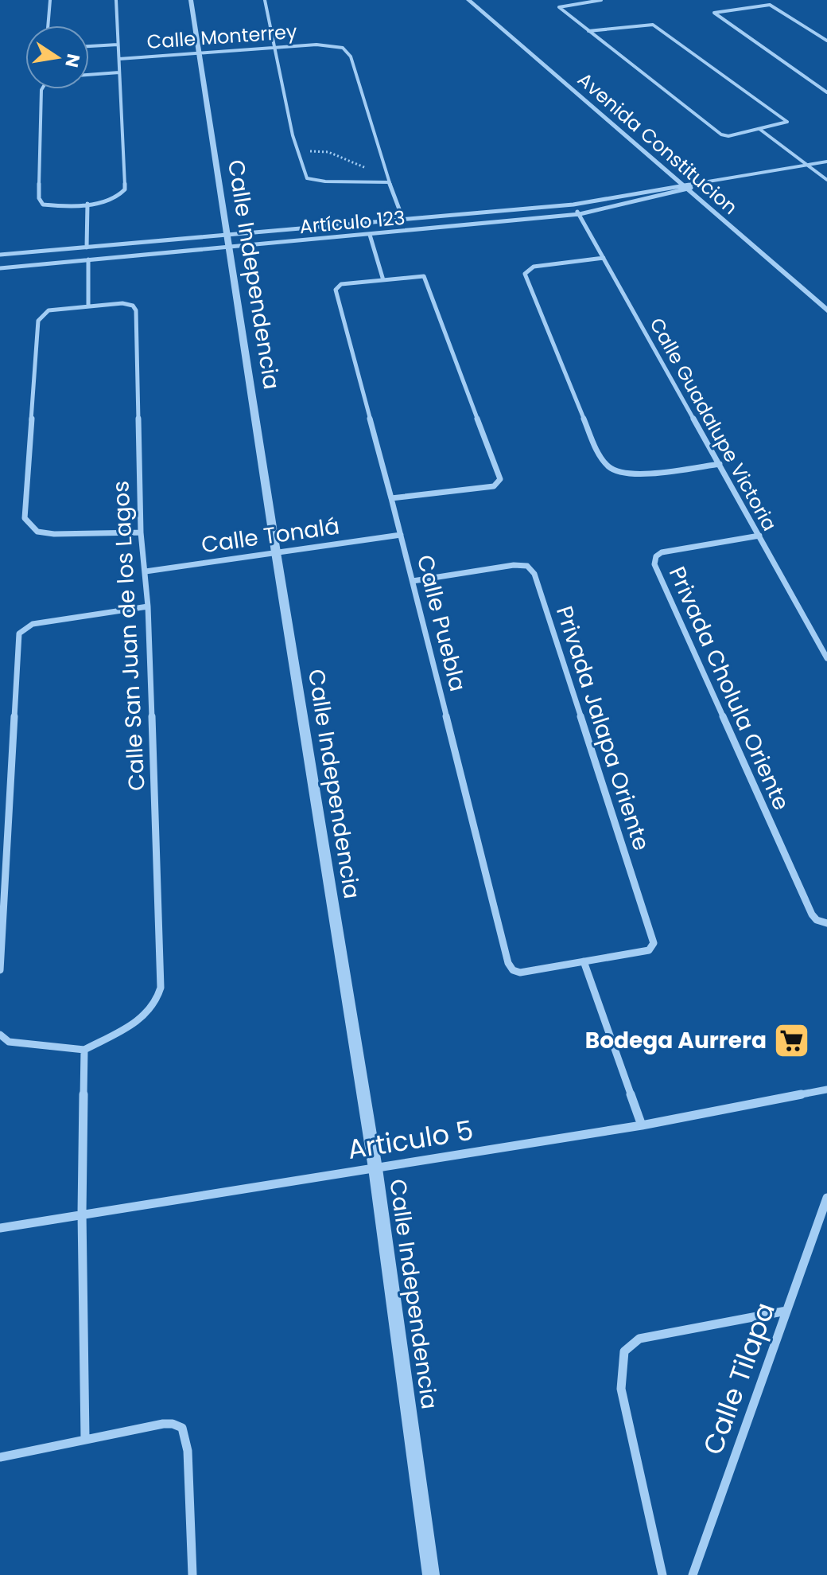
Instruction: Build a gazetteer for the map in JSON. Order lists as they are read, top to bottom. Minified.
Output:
{"streets":{"street":["Calle Monterrey","Avenida Constitucion","Artículo 123","Calle Independencia","Calle Guadalupe Victoria","Calle Tonalá","Calle Puebla","Calle San Juan de los Lagos","Privada Cholula Oriente","Privada Jalapa Oriente","Articulo 5","Calle Tilapa"]},"crossings":[["Calle Monterrey","Calle Independencia"],["Avenida Constitucion","Artículo 123"],["Artículo 123","Calle Independencia"],["Artículo 123","Calle Guadalupe Victoria"],["Calle Independencia","Calle Tonalá"],["Calle Independencia","Articulo 5"],["Calle Guadalupe Victoria","Privada Cholula Oriente"],["Calle Tonalá","Calle Puebla"],["Calle Tonalá","Calle San Juan de los Lagos"],["Calle Puebla","Privada Jalapa Oriente"]],"places":{"supermarket":["Bodega Aurrera"]},"north":"right"}
